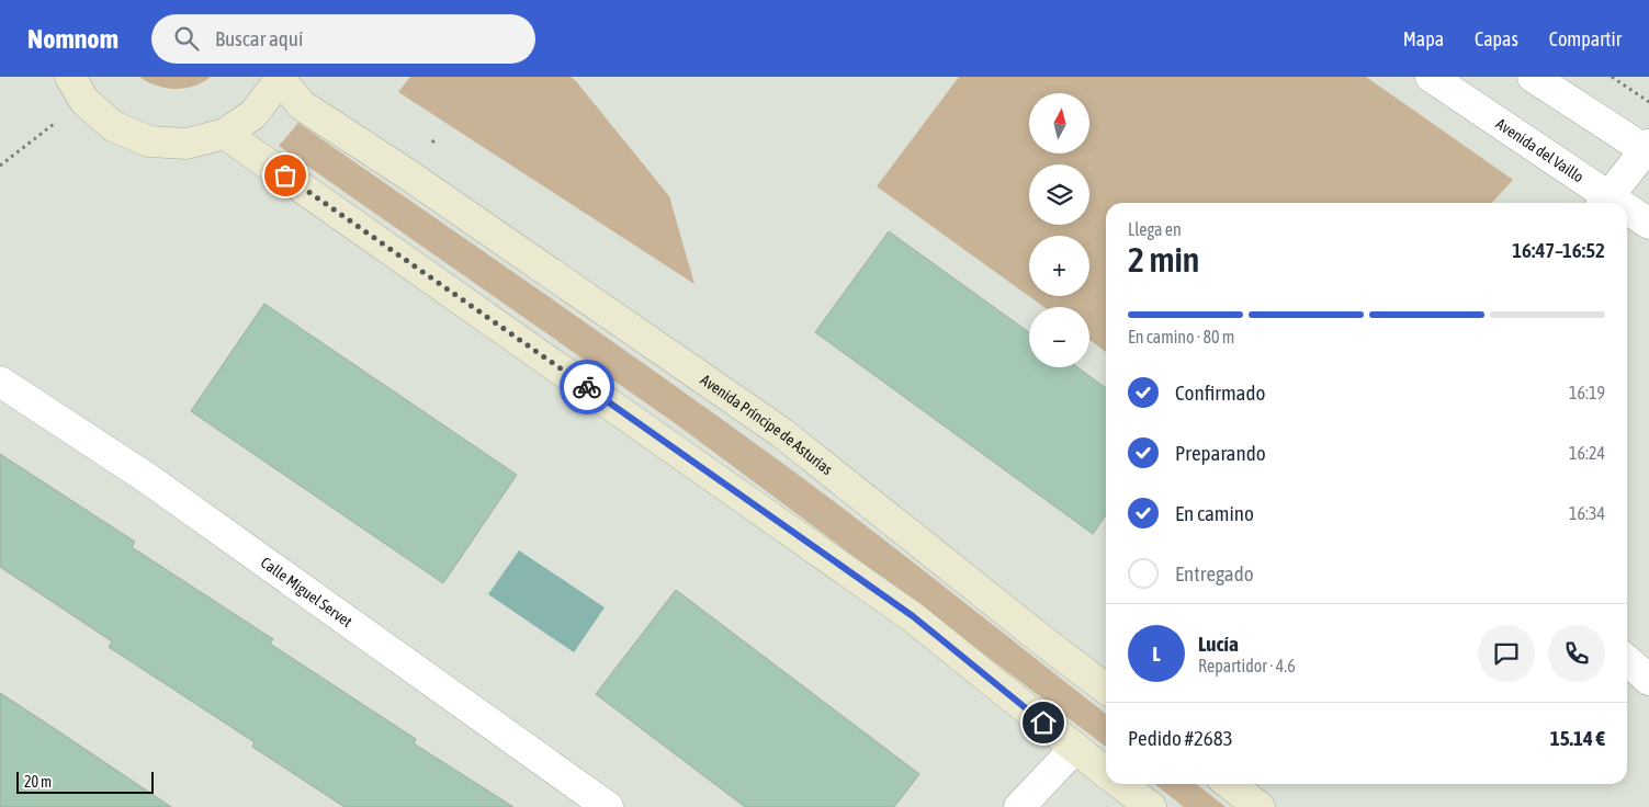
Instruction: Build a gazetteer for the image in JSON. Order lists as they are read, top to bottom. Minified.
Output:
{"streets":{"street":["Avenida del Vaillo","Avenida Príncipe de Asturias","Calle Miguel Servet"]},"scale_bar":"20 m","north":"top","page":{"header":"Nomnom","search":"Buscar aquí","nav":["Mapa","Capas","Compartir"],"map_buttons":["+","−"],"heading":["2 min","Llega en","16:47–16:52"],"panel":["Lucía","Repartidor · 4.6","Pedido #2683","15.14 €"],"bar":"En camino · 80 m","list":[["Confirmado","16:19"],["Preparando","16:24"],["En camino","16:34"],"Entregado"],"round":"L","scale":"20 m"}}
